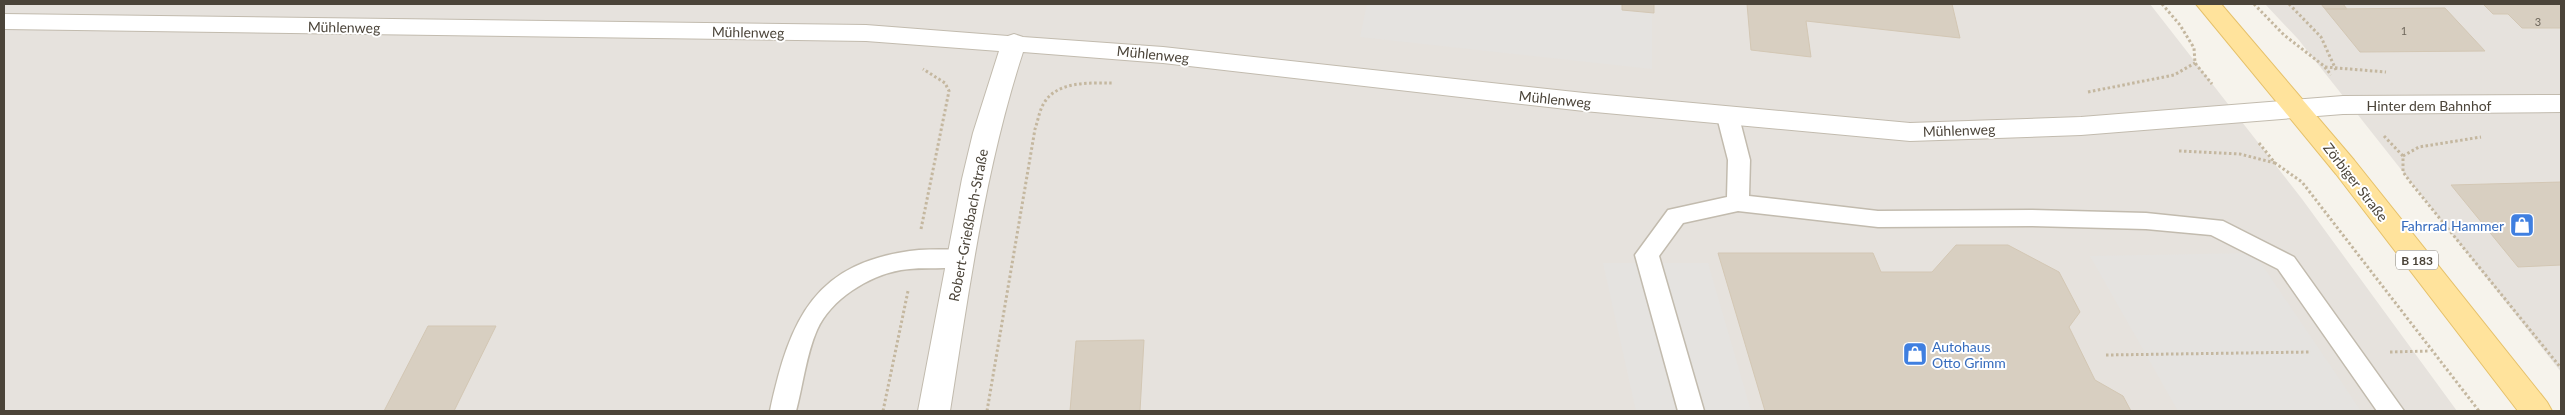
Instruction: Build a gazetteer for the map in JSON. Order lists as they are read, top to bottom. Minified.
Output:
{"streets":{"main road":["Zörbiger Straße","B 183"],"street":["Mühlenweg","Hinter dem Bahnhof","Robert-Grießbach-Straße"]},"crossings":[["Mühlenweg","Hinter dem Bahnhof"],["Mühlenweg","Zörbiger Straße"],["Mühlenweg","Robert-Grießbach-Straße"],["Hinter dem Bahnhof","Zörbiger Straße"]],"places":{"shop":["Fahrrad Hammer","Autohaus Otto Grimm"]},"house_numbers":["3","1"]}
